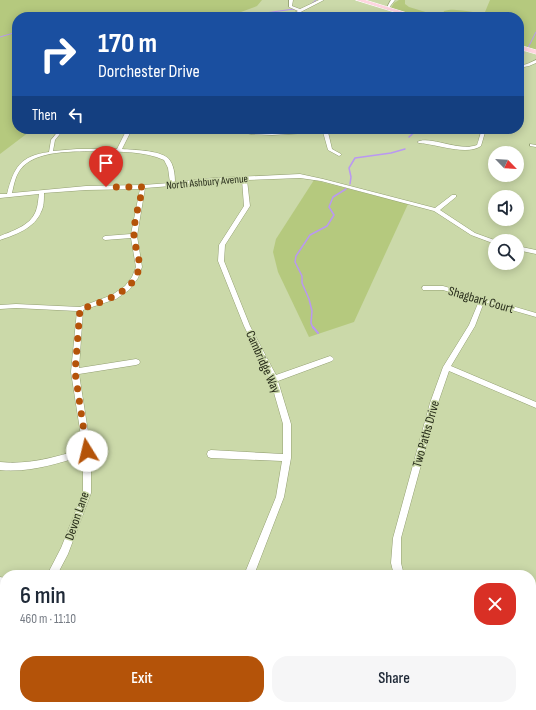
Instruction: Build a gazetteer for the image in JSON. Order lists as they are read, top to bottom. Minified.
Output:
{"streets":{"street":["North Ashbury Avenue","Shagbark Court","Cambridge Way","Two Paths Drive","Devon Lane"]},"crossings":[["North Ashbury Avenue","Cambridge Way"],["Shagbark Court","Two Paths Drive"]],"north":"bottom right","page":{"turn":["170 m","Dorchester Drive"],"then":"Then","heading":["6 min","460 m · 11:10"],"buttons":["Exit","Share"]}}
